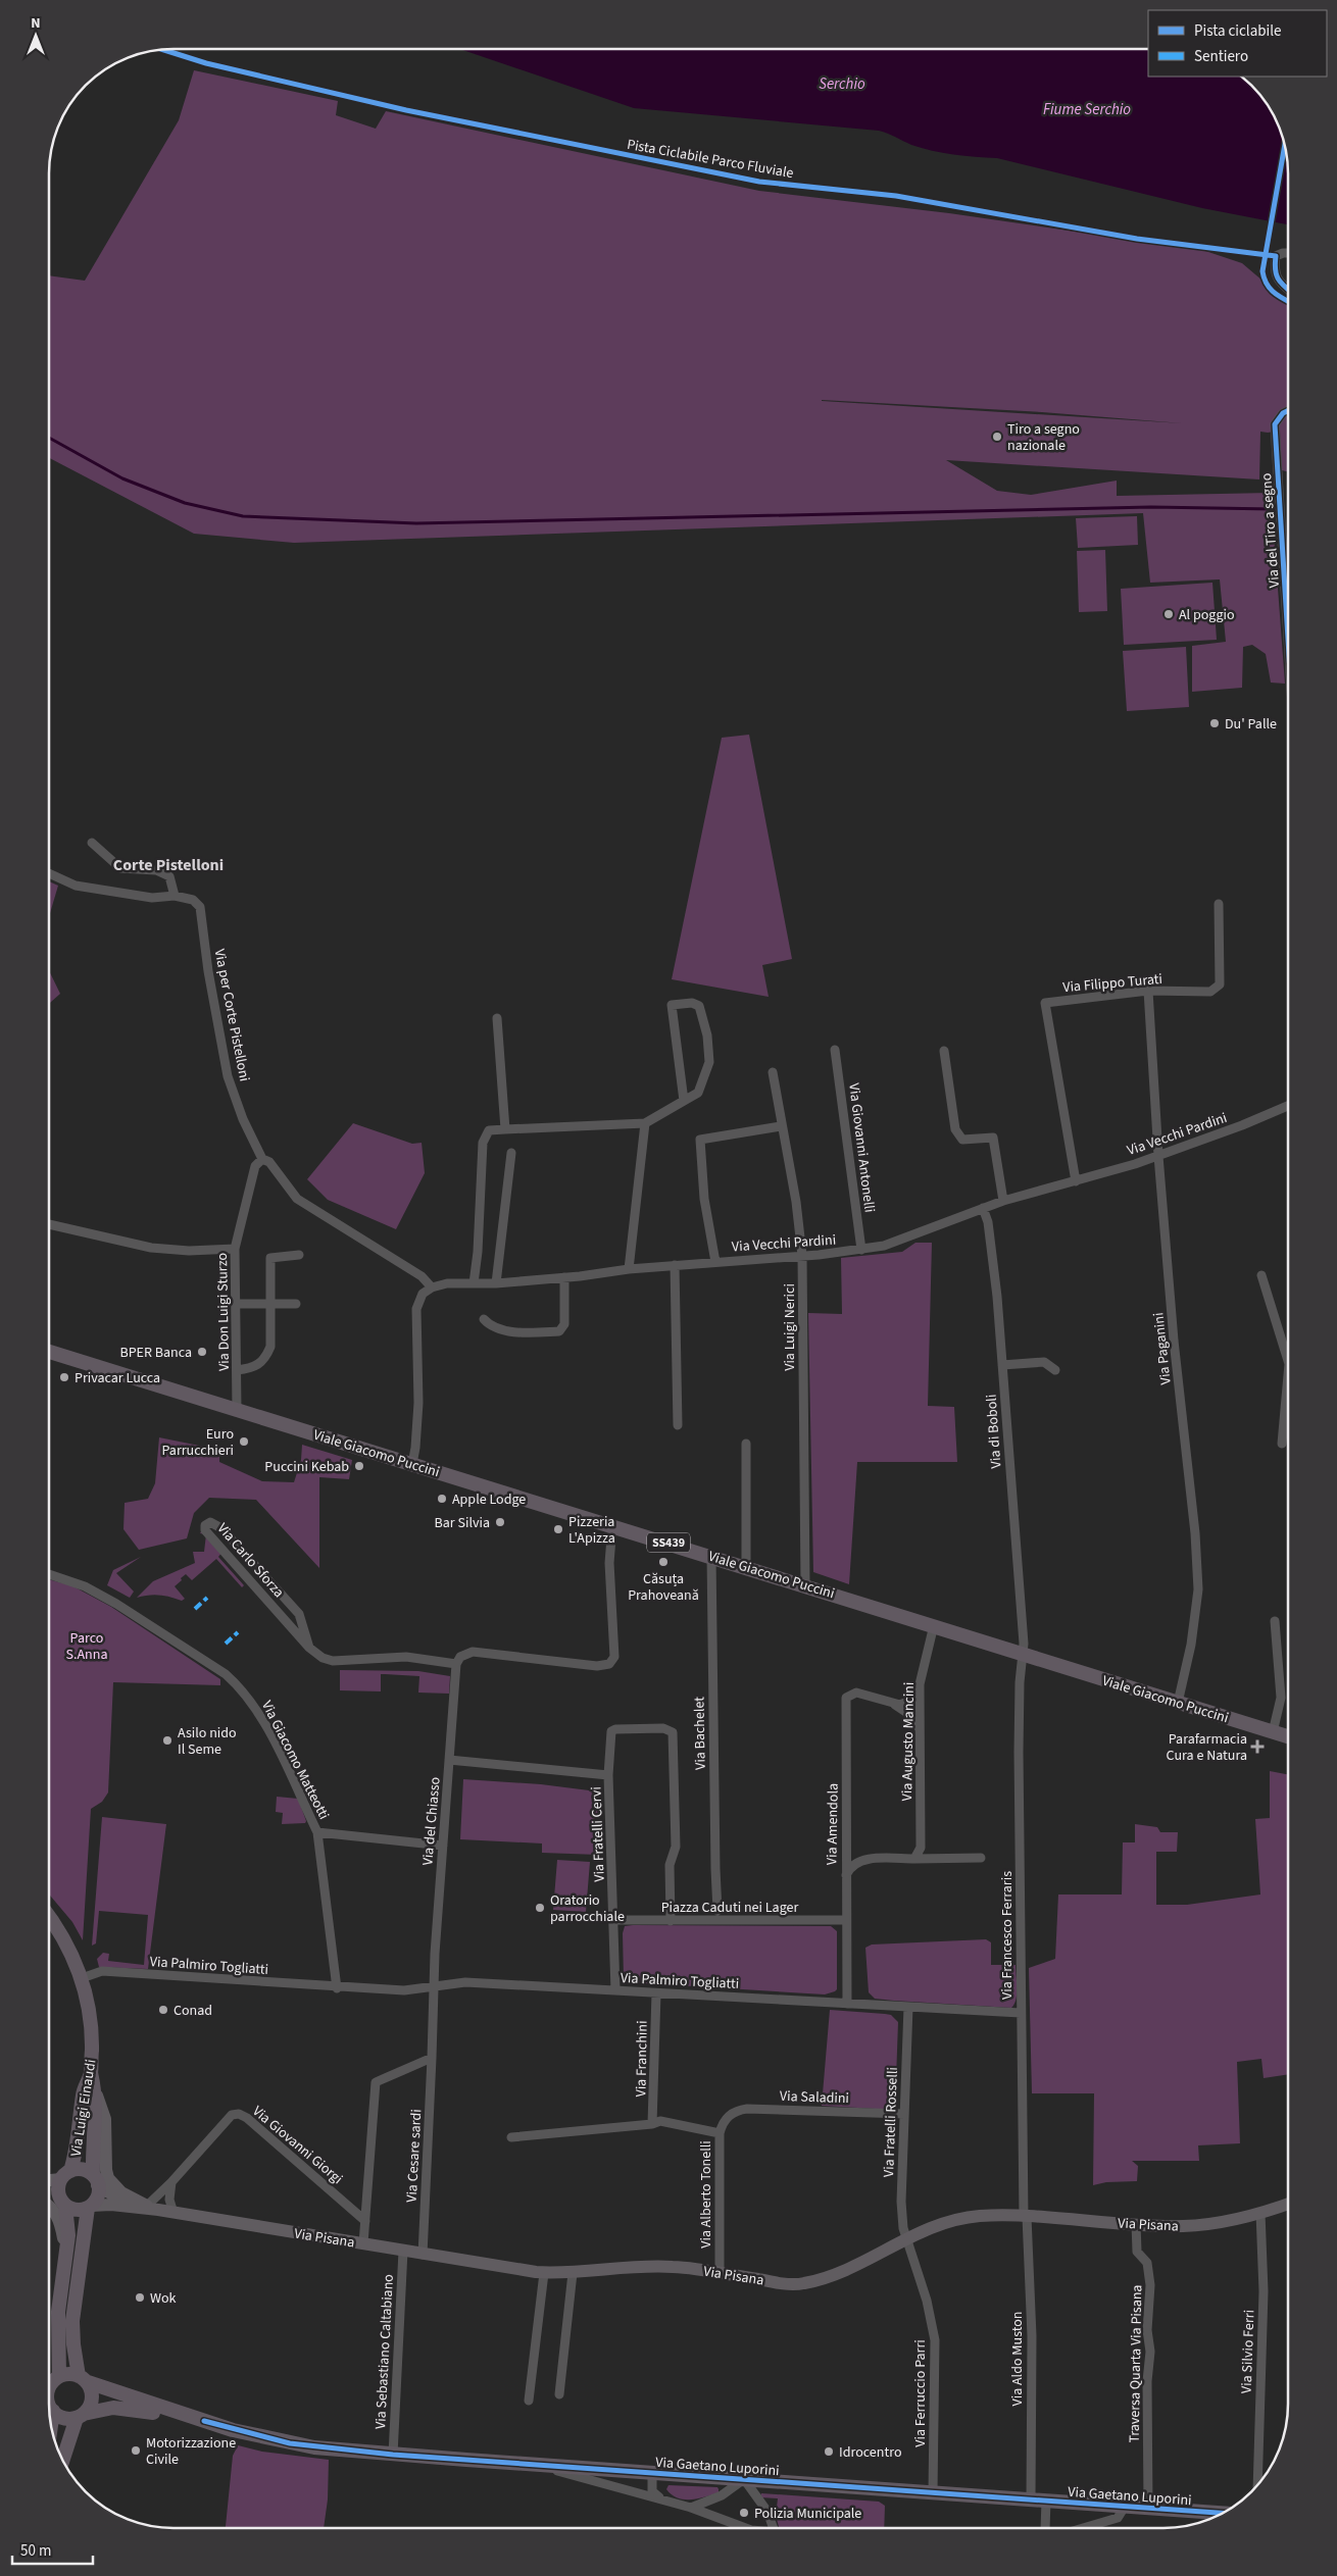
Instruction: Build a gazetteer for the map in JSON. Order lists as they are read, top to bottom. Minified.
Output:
{"streets":{"main road":["Viale Giacomo Puccini","SS439","Via Luigi Einaudi","Via Pisana","Via Gaetano Luporini"],"street":["Via del Tiro a segno","Via Filippo Turati","Via per Corte Pistelloni","Via Vecchi Pardini","Via Giovanni Antonelli","Via Don Luigi Sturzo","Via Luigi Nerici","Via Paganini","Via di Boboli","Via Carlo Sforza","Via Bachelet","Via Augusto Mancini","Via Giacomo Matteotti","Via del Chiasso","Via Amendola","Via Fratelli Cervi","Piazza Caduti nei Lager","Via Francesco Ferraris","Via Palmiro Togliatti","Via Franchini","Via Saladini","Via Fratelli Rosselli","Via Giovanni Giorgi","Via Cesare sardi","Via Alberto Tonelli","Via Sebastiano Caltabiano","Via Silvio Ferri","Via Aldo Muston","Traversa Quarta Via Pisana","Via Ferruccio Parri"],"cycle path":["Pista Ciclabile Parco Fluviale"]},"crossings":[["Via Filippo Turati","Via Vecchi Pardini"],["Via Filippo Turati","Via Paganini"],["Via per Corte Pistelloni","Via Vecchi Pardini"],["Via per Corte Pistelloni","Via Don Luigi Sturzo"],["Via Vecchi Pardini","Via Giovanni Antonelli"],["Via Vecchi Pardini","Via Luigi Nerici"],["Via Vecchi Pardini","Via Paganini"],["Via Vecchi Pardini","Via di Boboli"],["Via Don Luigi Sturzo","Viale Giacomo Puccini"],["Via Luigi Nerici","Viale Giacomo Puccini"],["Via Paganini","Viale Giacomo Puccini"],["Via di Boboli","Viale Giacomo Puccini"],["Via di Boboli","Via Francesco Ferraris"],["Viale Giacomo Puccini","Via Bachelet"],["Viale Giacomo Puccini","Via Augusto Mancini"],["Viale Giacomo Puccini","Via Francesco Ferraris"],["Via Carlo Sforza","Via del Chiasso"],["Via Augusto Mancini","Via Amendola"],["Via Giacomo Matteotti","Via del Chiasso"],["Via del Chiasso","Via Fratelli Cervi"],["Via del Chiasso","Via Palmiro Togliatti"],["Via del Chiasso","Via Cesare sardi"],["Via Amendola","Piazza Caduti nei Lager"],["Via Amendola","Via Palmiro Togliatti"],["Via Fratelli Cervi","Piazza Caduti nei Lager"],["Via Fratelli Cervi","Via Palmiro Togliatti"],["Via Francesco Ferraris","Via Palmiro Togliatti"],["Via Francesco Ferraris","Via Pisana"],["Via Francesco Ferraris","Via Aldo Muston"],["Via Palmiro Togliatti","Via Franchini"],["Via Palmiro Togliatti","Via Luigi Einaudi"],["Via Palmiro Togliatti","Via Fratelli Rosselli"],["Via Saladini","Via Fratelli Rosselli"],["Via Saladini","Via Alberto Tonelli"],["Via Luigi Einaudi","Via Pisana"],["Via Fratelli Rosselli","Via Pisana"],["Via Fratelli Rosselli","Via Ferruccio Parri"],["Via Giovanni Giorgi","Via Pisana"],["Via Cesare sardi","Via Pisana"],["Via Alberto Tonelli","Via Pisana"],["Via Pisana","Via Sebastiano Caltabiano"],["Via Pisana","Via Silvio Ferri"],["Via Pisana","Via Aldo Muston"],["Via Pisana","Traversa Quarta Via Pisana"],["Via Pisana","Via Ferruccio Parri"],["Via Sebastiano Caltabiano","Via Gaetano Luporini"],["Via Aldo Muston","Via Gaetano Luporini"],["Traversa Quarta Via Pisana","Via Gaetano Luporini"],["Via Ferruccio Parri","Via Gaetano Luporini"]],"districts":["Corte Pistelloni"],"water":["Serchio","Fiume Serchio"],"parks":["Parco S.Anna"],"places":{"other":["Tiro a segno nazionale","Al poggio","Du' Palle","BPER Banca","Privacar Lucca","Euro Parrucchieri","Puccini Kebab","Apple Lodge","Bar Silvia","Pizzeria L'Apizza","Căsuța Prahoveană","Asilo nido Il Seme","Oratorio parrocchiale","Conad","Wok","Motorizzazione Civile","Idrocentro","Polizia Municipale"],"health":["Parafarmacia Cura e Natura"]},"legend":["Pista ciclabile","Sentiero"],"scale_bar":"50 m","north":"top"}
